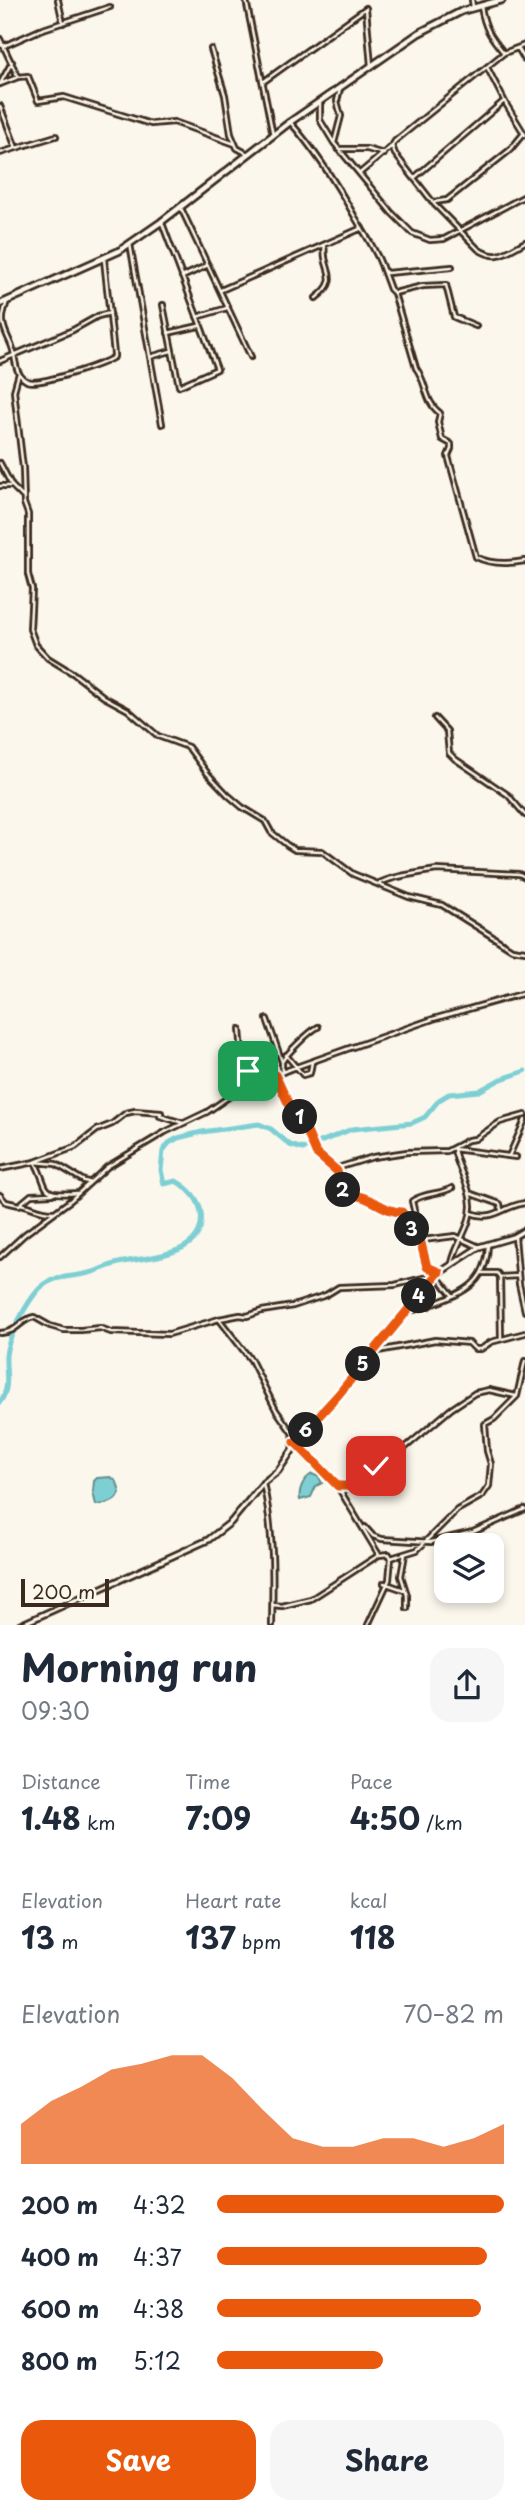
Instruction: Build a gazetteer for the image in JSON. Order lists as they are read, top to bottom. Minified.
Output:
{"scale_bar":"200 m","page":{"pins":["1","2","3","4","5","6"],"scale":"200 m","heading":["Morning run","09:30"],"stats":[["Distance","1.48 km"],["Time","7:09"],["Pace","4:50 /km"],["Elevation","13 m"],["Heart rate","137 bpm"],["kcal","118"]],"chart":["Elevation","70–82 m"],"list":[{"name":"200 m","note":"4:32"},{"name":"400 m","note":"4:37"},{"name":"600 m","note":"4:38"},{"name":"800 m","note":"5:12"}],"buttons":["Save","Share"]}}
